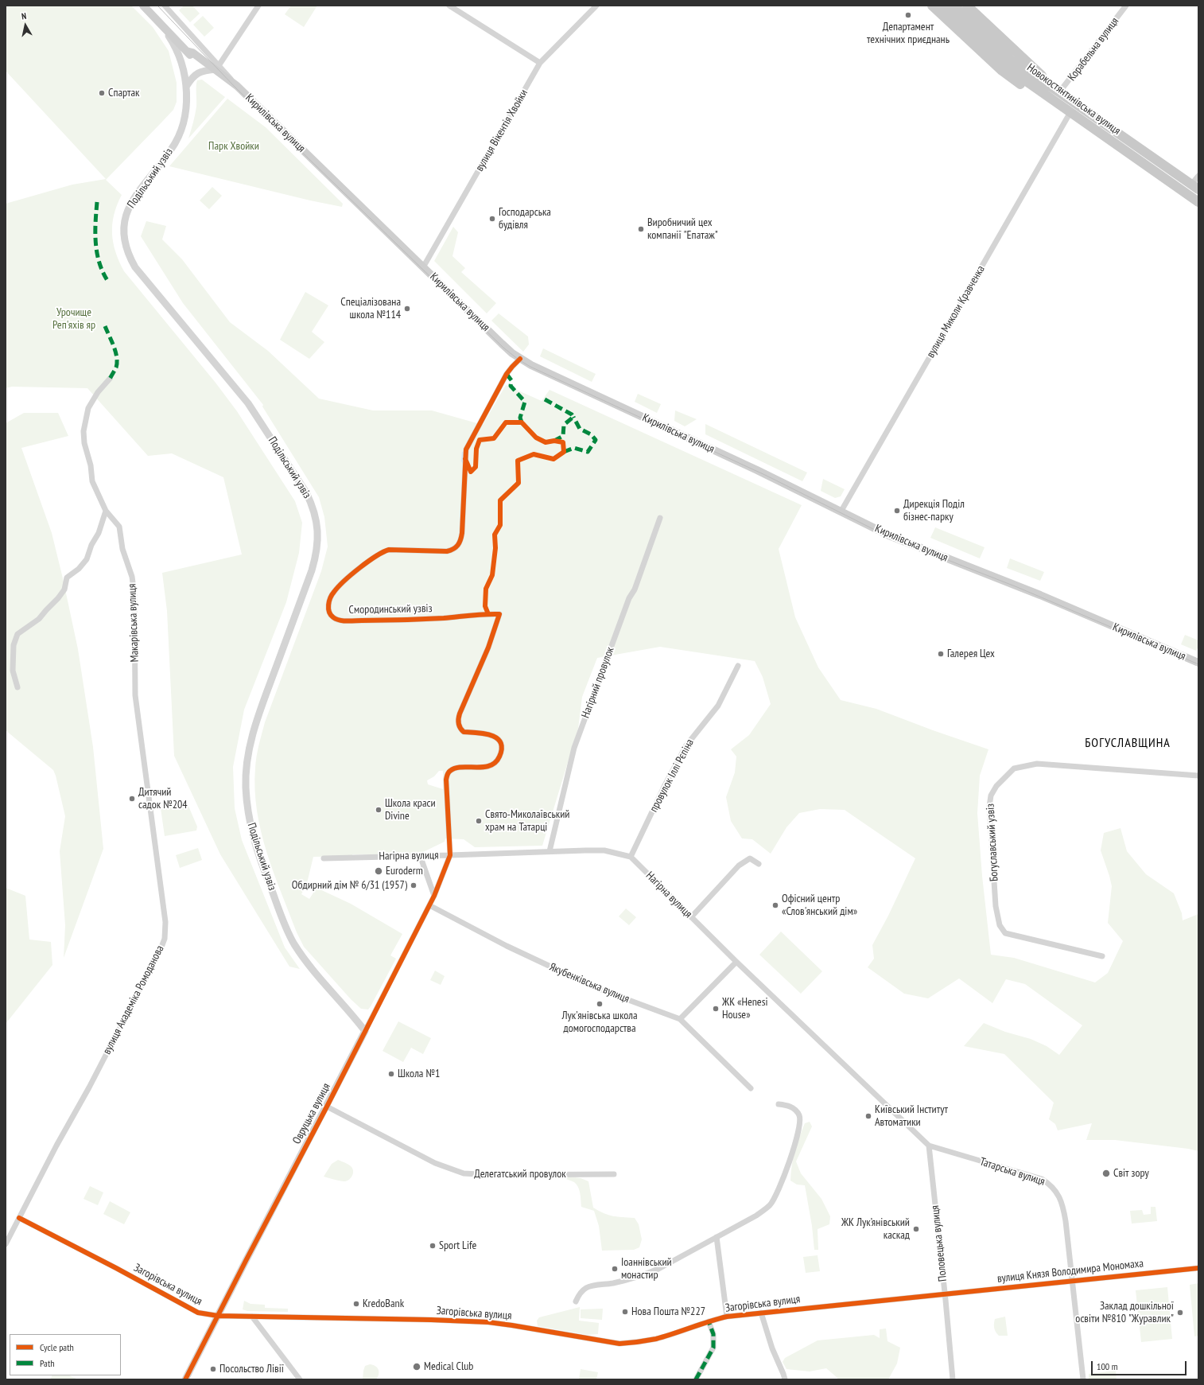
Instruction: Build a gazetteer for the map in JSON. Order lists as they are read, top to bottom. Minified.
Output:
{"streets":{"main road":["Новокостянтинівська вулиця","Кирилівська вулиця"],"street":["Корабельна вулиця","вулиця Вікентія Хвойки","Подільський узвіз","вулиця Миколи Кравченка","Смородинський узвіз","Макарівська вулиця","Нагірний провулок","провулок Іллі Рєпіна","Богуславський узвіз","Нагірна вулиця","Якубенківська вулиця","вулиця Академіка Ромоданова","Овруцька вулиця","Татарська вулиця","Делегатський провулок","Половецька вулиця","вулиця Князя Володимира Мономаха","Загорівська вулиця"]},"crossings":[["Корабельна вулиця","Новокостянтинівська вулиця"],["Новокостянтинівська вулиця","вулиця Миколи Кравченка"],["Кирилівська вулиця","вулиця Вікентія Хвойки"],["Кирилівська вулиця","Подільський узвіз"],["Кирилівська вулиця","вулиця Миколи Кравченка"],["Кирилівська вулиця","Смородинський узвіз"],["Подільський узвіз","Овруцька вулиця"],["Смородинський узвіз","Нагірна вулиця"],["Смородинський узвіз","Овруцька вулиця"],["Макарівська вулиця","вулиця Академіка Ромоданова"],["Нагірний провулок","Нагірна вулиця"],["провулок Іллі Рєпіна","Нагірна вулиця"],["Нагірна вулиця","Овруцька вулиця"],["Нагірна вулиця","Татарська вулиця"],["Нагірна вулиця","Половецька вулиця"],["Якубенківська вулиця","Овруцька вулиця"],["вулиця Академіка Ромоданова","Загорівська вулиця"],["Овруцька вулиця","Делегатський провулок"],["Овруцька вулиця","Загорівська вулиця"],["Татарська вулиця","Половецька вулиця"],["Татарська вулиця","вулиця Князя Володимира Мономаха"],["Половецька вулиця","вулиця Князя Володимира Мономаха"],["Половецька вулиця","Загорівська вулиця"],["вулиця Князя Володимира Мономаха","Загорівська вулиця"]],"districts":["БОГУСЛАВЩИНА"],"parks":["Парк Хвойки","Урочище Реп'яхів яр"],"places":["Департамент технічних приєднань","Спартак","Господарська будівля","Виробничий цех компанії \"Епатаж\"","Спеціалізована школа №114","Дирекція Поділ бізнес-парку","Галерея Цех","Дитячий садок №204","Школа краси Divine","Свято-Миколаївський храм на Татарці","Euroderm","Обдирний дім № 6/31 (1957)","Офісний центр «Слов'янський дім»","Лук'янівська школа домогосподарства","ЖК «Henesi House»","Школа №1","Київський Інститут Автоматики","Світ зору","ЖК Лук’янівський каскад","Sport Life","Іоаннівський монастир","KredoBank","Нова Пошта №227","Заклад дошкільної освіти №810 \"Журавлик\"","Medical Club","Посольство Лівії"],"legend":["Cycle path","Path"],"scale_bar":"100 m","north":"top"}
